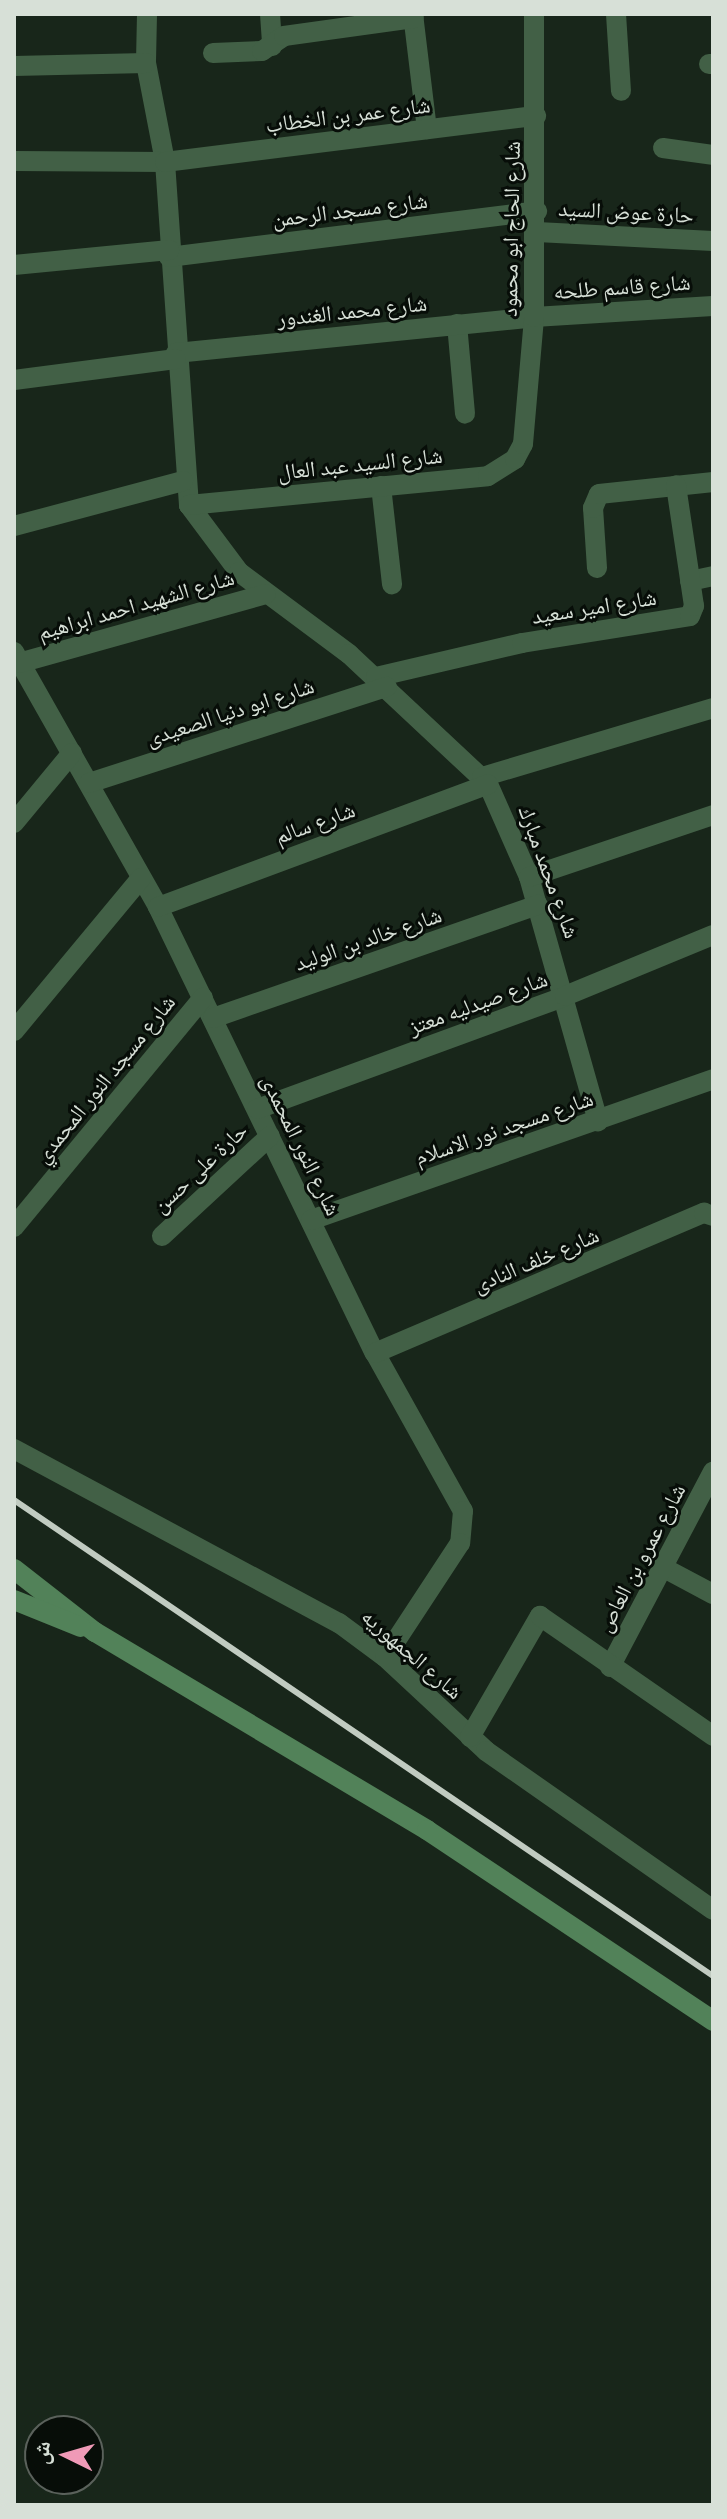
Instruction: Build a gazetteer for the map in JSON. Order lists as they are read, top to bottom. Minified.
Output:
{"streets":{"street":["شارع عمر بن الخطاب","شارع مسجد الرحمن","حارة عوض السيد","شارع الحاج ابو محمود","شارع قاسم طلحه","شارع محمد الغندور","شارع السيد عبد العال","شارع الشهيد احمد ابراهيم","شارع امير سعيد","شارع ابو دنيا الصعيدى","شارع سالم","شارع محمد مبارك","شارع خالد بن الوليد","شارع صيدليه معتز","شارع مسجد النور المحمدي","شارع مسجد نور الاسلام","شارع النور المحمدى","حارة على حسن","شارع خلف النادى","شارع عمرو بن العاص","شارع الجمهوريه"]},"crossings":[["شارع عمر بن الخطاب","شارع الحاج ابو محمود"],["شارع عمر بن الخطاب","شارع محمد مبارك"],["شارع مسجد الرحمن","حارة عوض السيد"],["شارع مسجد الرحمن","شارع الحاج ابو محمود"],["شارع مسجد الرحمن","شارع محمد مبارك"],["حارة عوض السيد","شارع الحاج ابو محمود"],["شارع الحاج ابو محمود","شارع قاسم طلحه"],["شارع الحاج ابو محمود","شارع محمد الغندور"],["شارع الحاج ابو محمود","شارع السيد عبد العال"],["شارع قاسم طلحه","شارع محمد الغندور"],["شارع محمد الغندور","شارع محمد مبارك"],["شارع السيد عبد العال","شارع محمد مبارك"],["شارع الشهيد احمد ابراهيم","شارع محمد مبارك"],["شارع الشهيد احمد ابراهيم","شارع النور المحمدى"],["شارع امير سعيد","شارع ابو دنيا الصعيدى"],["شارع امير سعيد","شارع محمد مبارك"],["شارع ابو دنيا الصعيدى","شارع محمد مبارك"],["شارع ابو دنيا الصعيدى","شارع النور المحمدى"],["شارع سالم","شارع محمد مبارك"],["شارع سالم","شارع النور المحمدى"],["شارع محمد مبارك","شارع خالد بن الوليد"],["شارع محمد مبارك","شارع صيدليه معتز"],["شارع محمد مبارك","شارع مسجد نور الاسلام"],["شارع خالد بن الوليد","شارع النور المحمدى"],["شارع صيدليه معتز","شارع النور المحمدى"],["شارع مسجد النور المحمدي","شارع النور المحمدى"],["شارع مسجد نور الاسلام","شارع النور المحمدى"],["شارع النور المحمدى","حارة على حسن"],["شارع النور المحمدى","شارع خلف النادى"],["شارع النور المحمدى","شارع الجمهوريه"]],"north":"left"}
